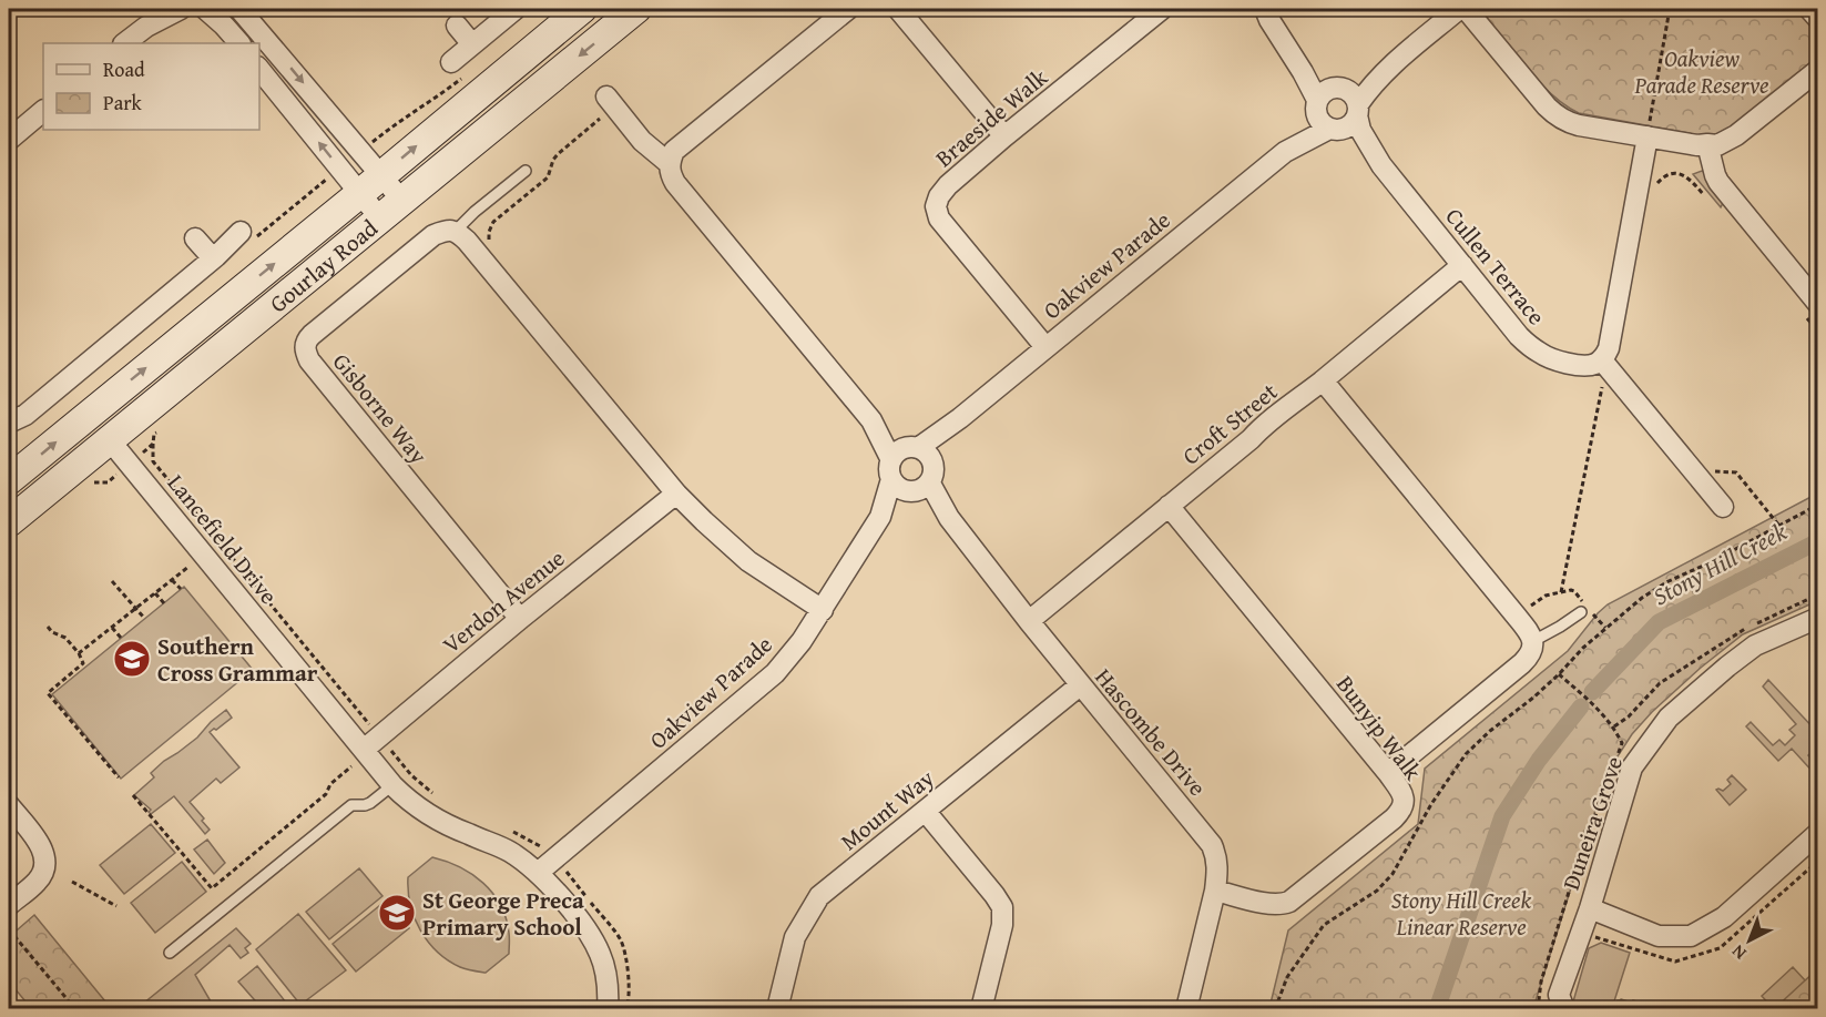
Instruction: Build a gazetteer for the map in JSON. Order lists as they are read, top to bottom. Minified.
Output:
{"streets":{"main road":["Gourlay Road"],"street":["Braeside Walk","Oakview Parade","Cullen Terrace","Gisborne Way","Croft Street","Lancefield Drive","Verdon Avenue","Bunyip Walk","Hascombe Drive","Mount Way","Duneira Grove"]},"crossings":[["Braeside Walk","Oakview Parade"],["Oakview Parade","Cullen Terrace"],["Oakview Parade","Lancefield Drive"],["Oakview Parade","Hascombe Drive"],["Gourlay Road","Lancefield Drive"],["Cullen Terrace","Croft Street"],["Gisborne Way","Verdon Avenue"],["Croft Street","Bunyip Walk"],["Croft Street","Hascombe Drive"],["Lancefield Drive","Verdon Avenue"],["Bunyip Walk","Hascombe Drive"],["Hascombe Drive","Mount Way"]],"water":["Stony Hill Creek"],"parks":["Oakview Parade Reserve","Stony Hill Creek Linear Reserve"],"places":{"school or university":["Southern Cross Grammar","St George Preca Primary School"]},"legend":["Road","Park"],"north":"bottom left"}
